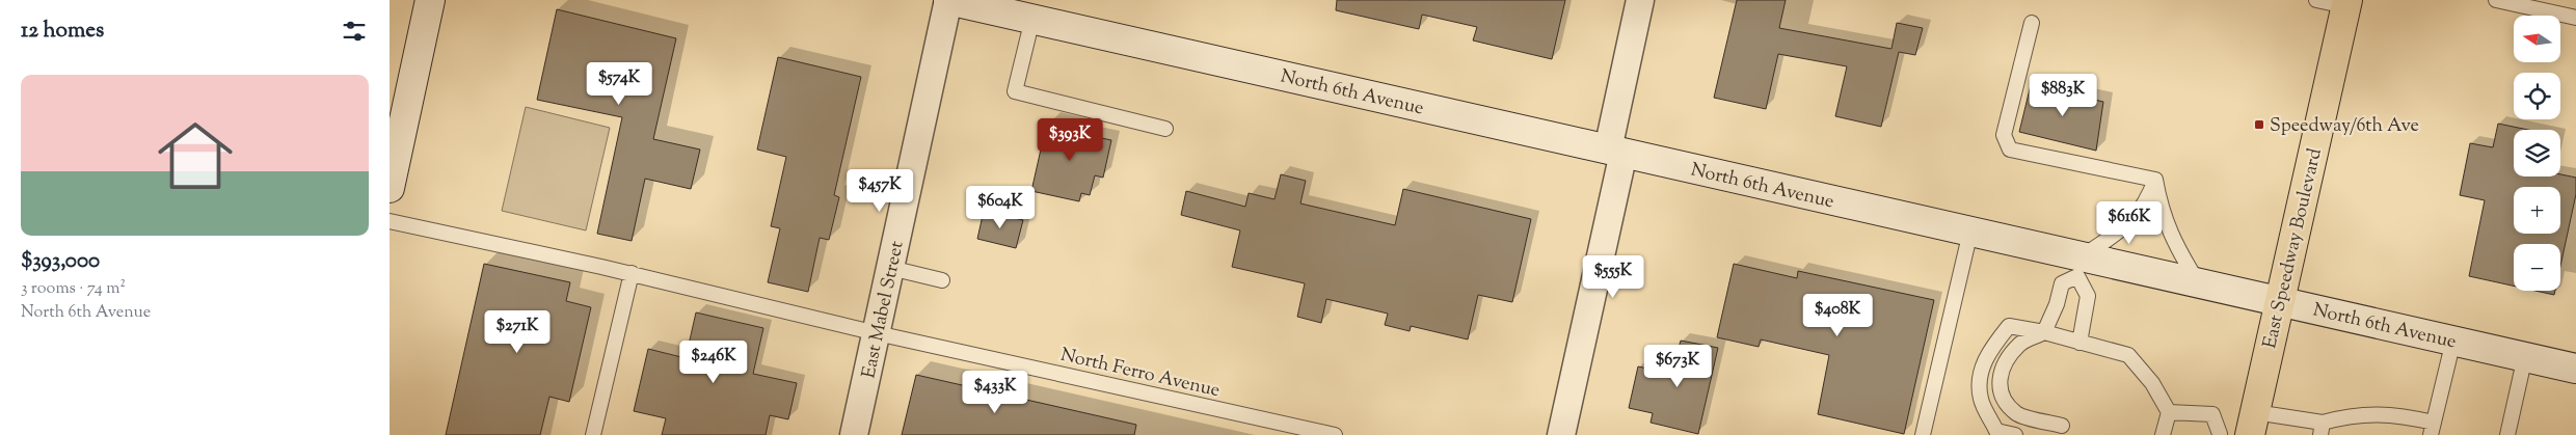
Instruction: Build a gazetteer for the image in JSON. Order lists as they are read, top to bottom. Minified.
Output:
{"streets":{"main road":["East Speedway Boulevard"],"street":["North 6th Avenue","East Mabel Street"],"lane":["North Ferro Avenue"]},"crossings":[["North 6th Avenue","East Speedway Boulevard"],["North 6th Avenue","East Mabel Street"],["East Mabel Street","North Ferro Avenue"]],"places":{"transit":["Speedway/6th Ave"]},"north":"left","page":{"heading":"12 homes","map_buttons":["+","−"],"list":[{"name":"$393,000","note":"3 rooms · 74 m² · North 6th Avenue"}],"price":["$574K","$883K","$393K","$457K","$604K","$616K","$555K","$408K","$271K","$246K","$673K","$433K"]}}
